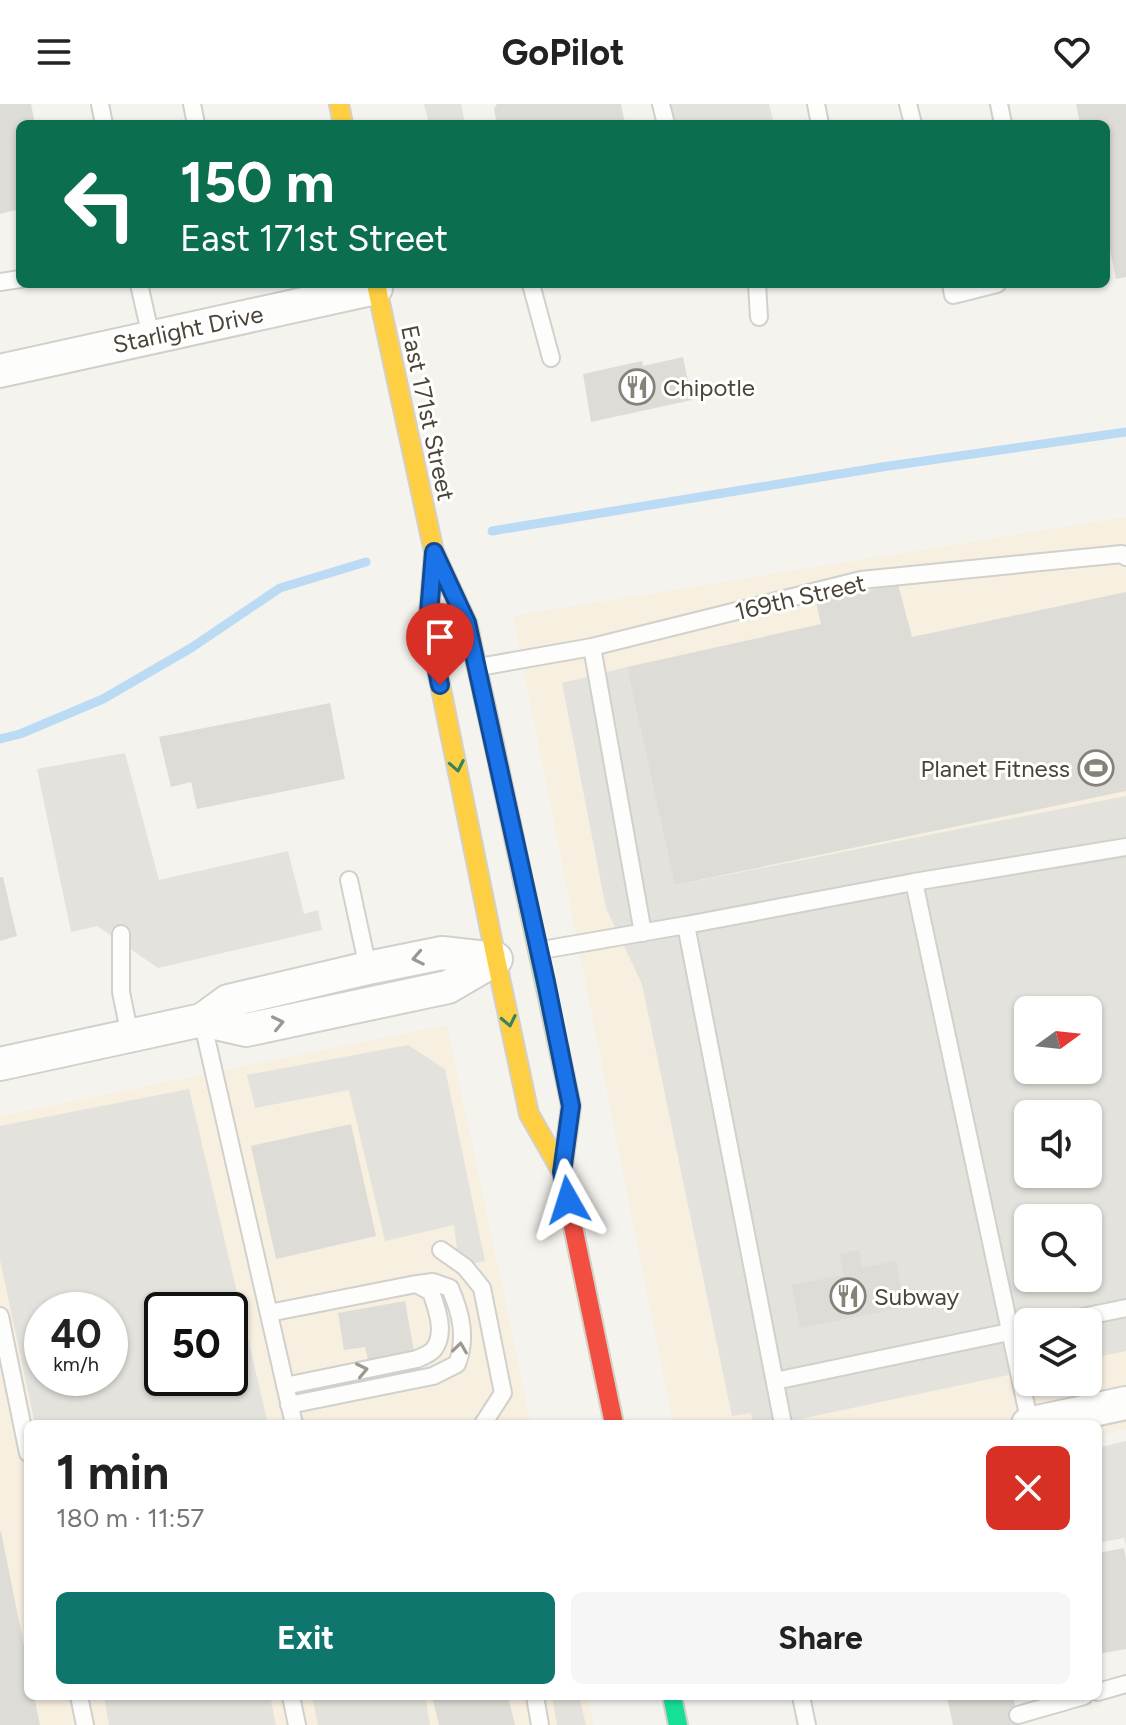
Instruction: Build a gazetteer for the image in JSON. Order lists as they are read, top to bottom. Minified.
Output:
{"streets":{"main road":["East 171st Street"],"street":["Starlight Drive"],"lane":["169th Street"]},"crossings":[["East 171st Street","169th Street"]],"places":{"restaurant":["Chipotle","Subway"],"sports":["Planet Fitness"]},"north":"right","page":{"header":"GoPilot","turn":["150 m","East 171st Street"],"speed":"40 km/h","limit":"50","heading":["1 min","180 m · 11:57"],"buttons":["Exit","Share"]}}
